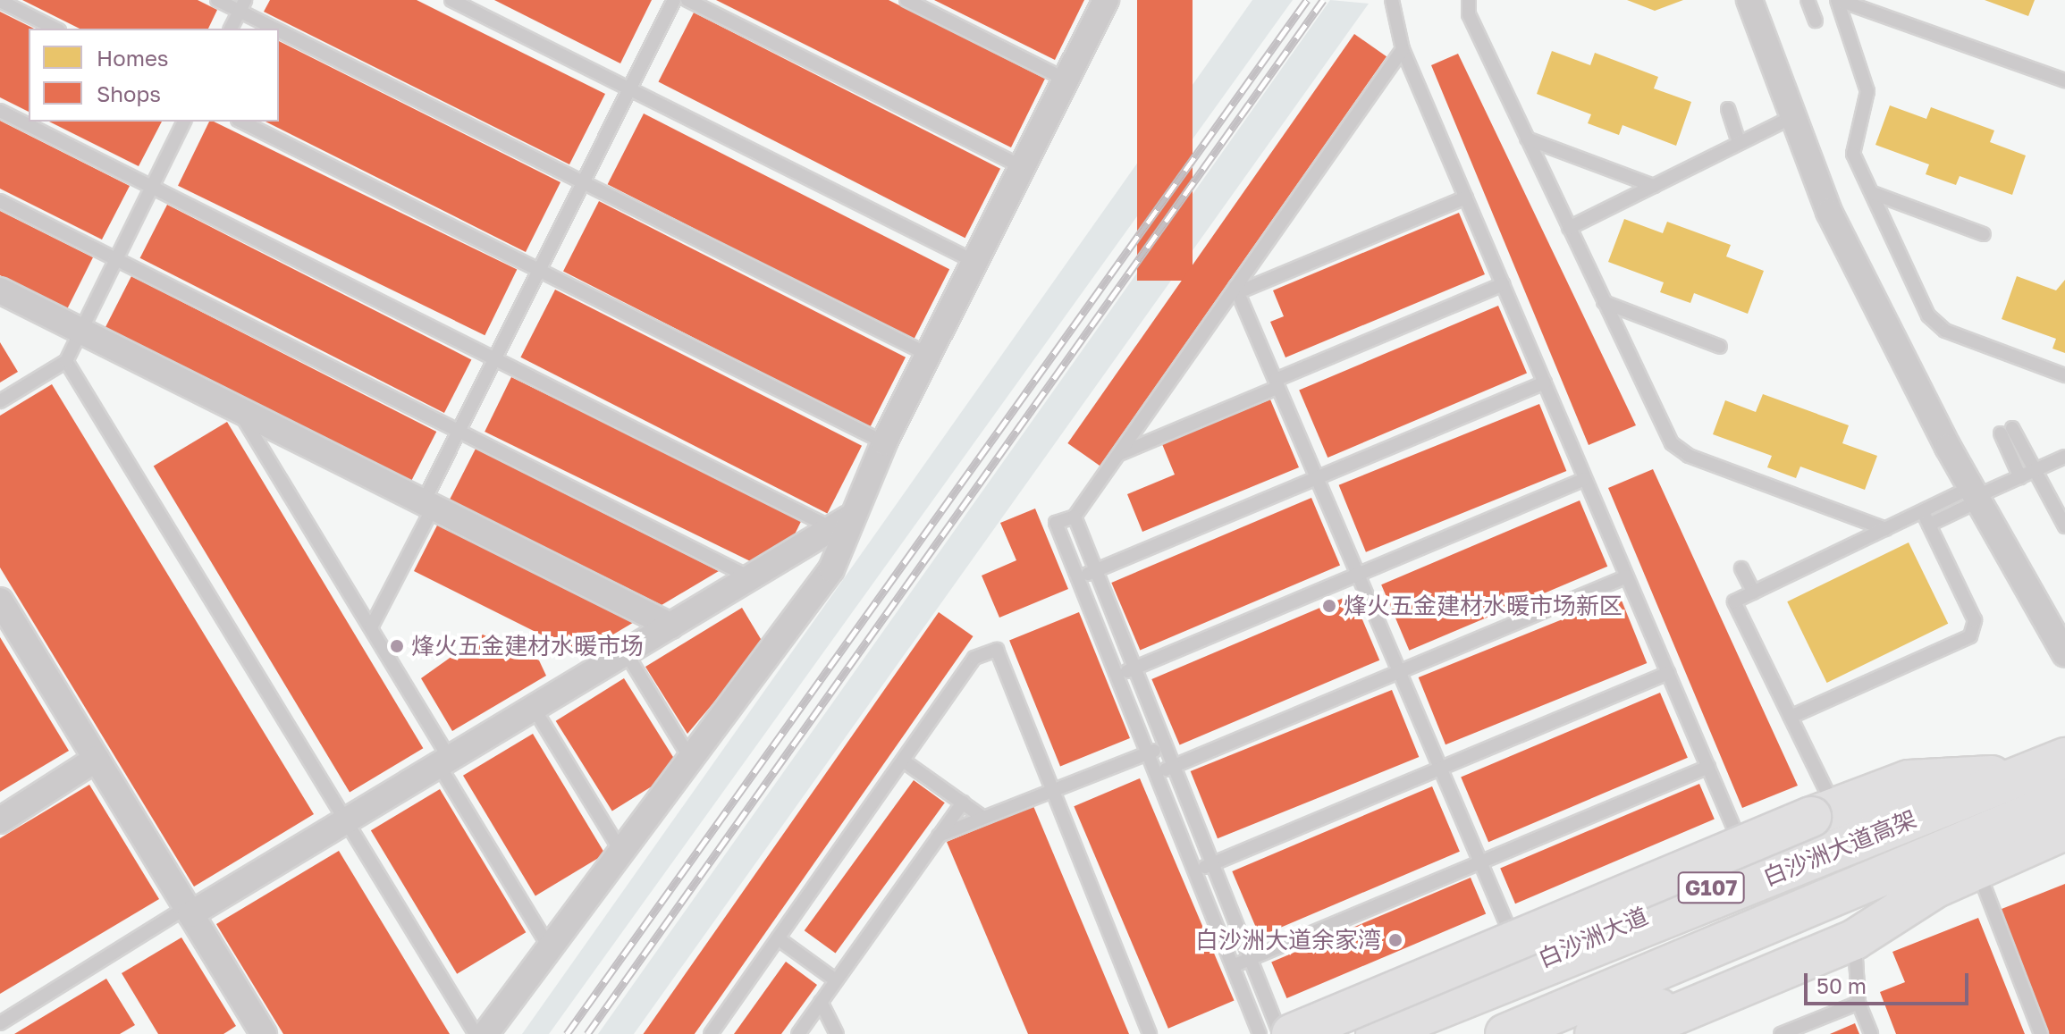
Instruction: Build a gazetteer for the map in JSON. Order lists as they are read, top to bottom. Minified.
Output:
{"streets":{"highway":["白沙洲大道高架"],"main road":["G107","白沙洲大道"]},"places":["烽火五金建材水暖市场新区","烽火五金建材水暖市场","白沙洲大道余家湾"],"legend":["Homes","Shops"],"scale_bar":"50 m"}
